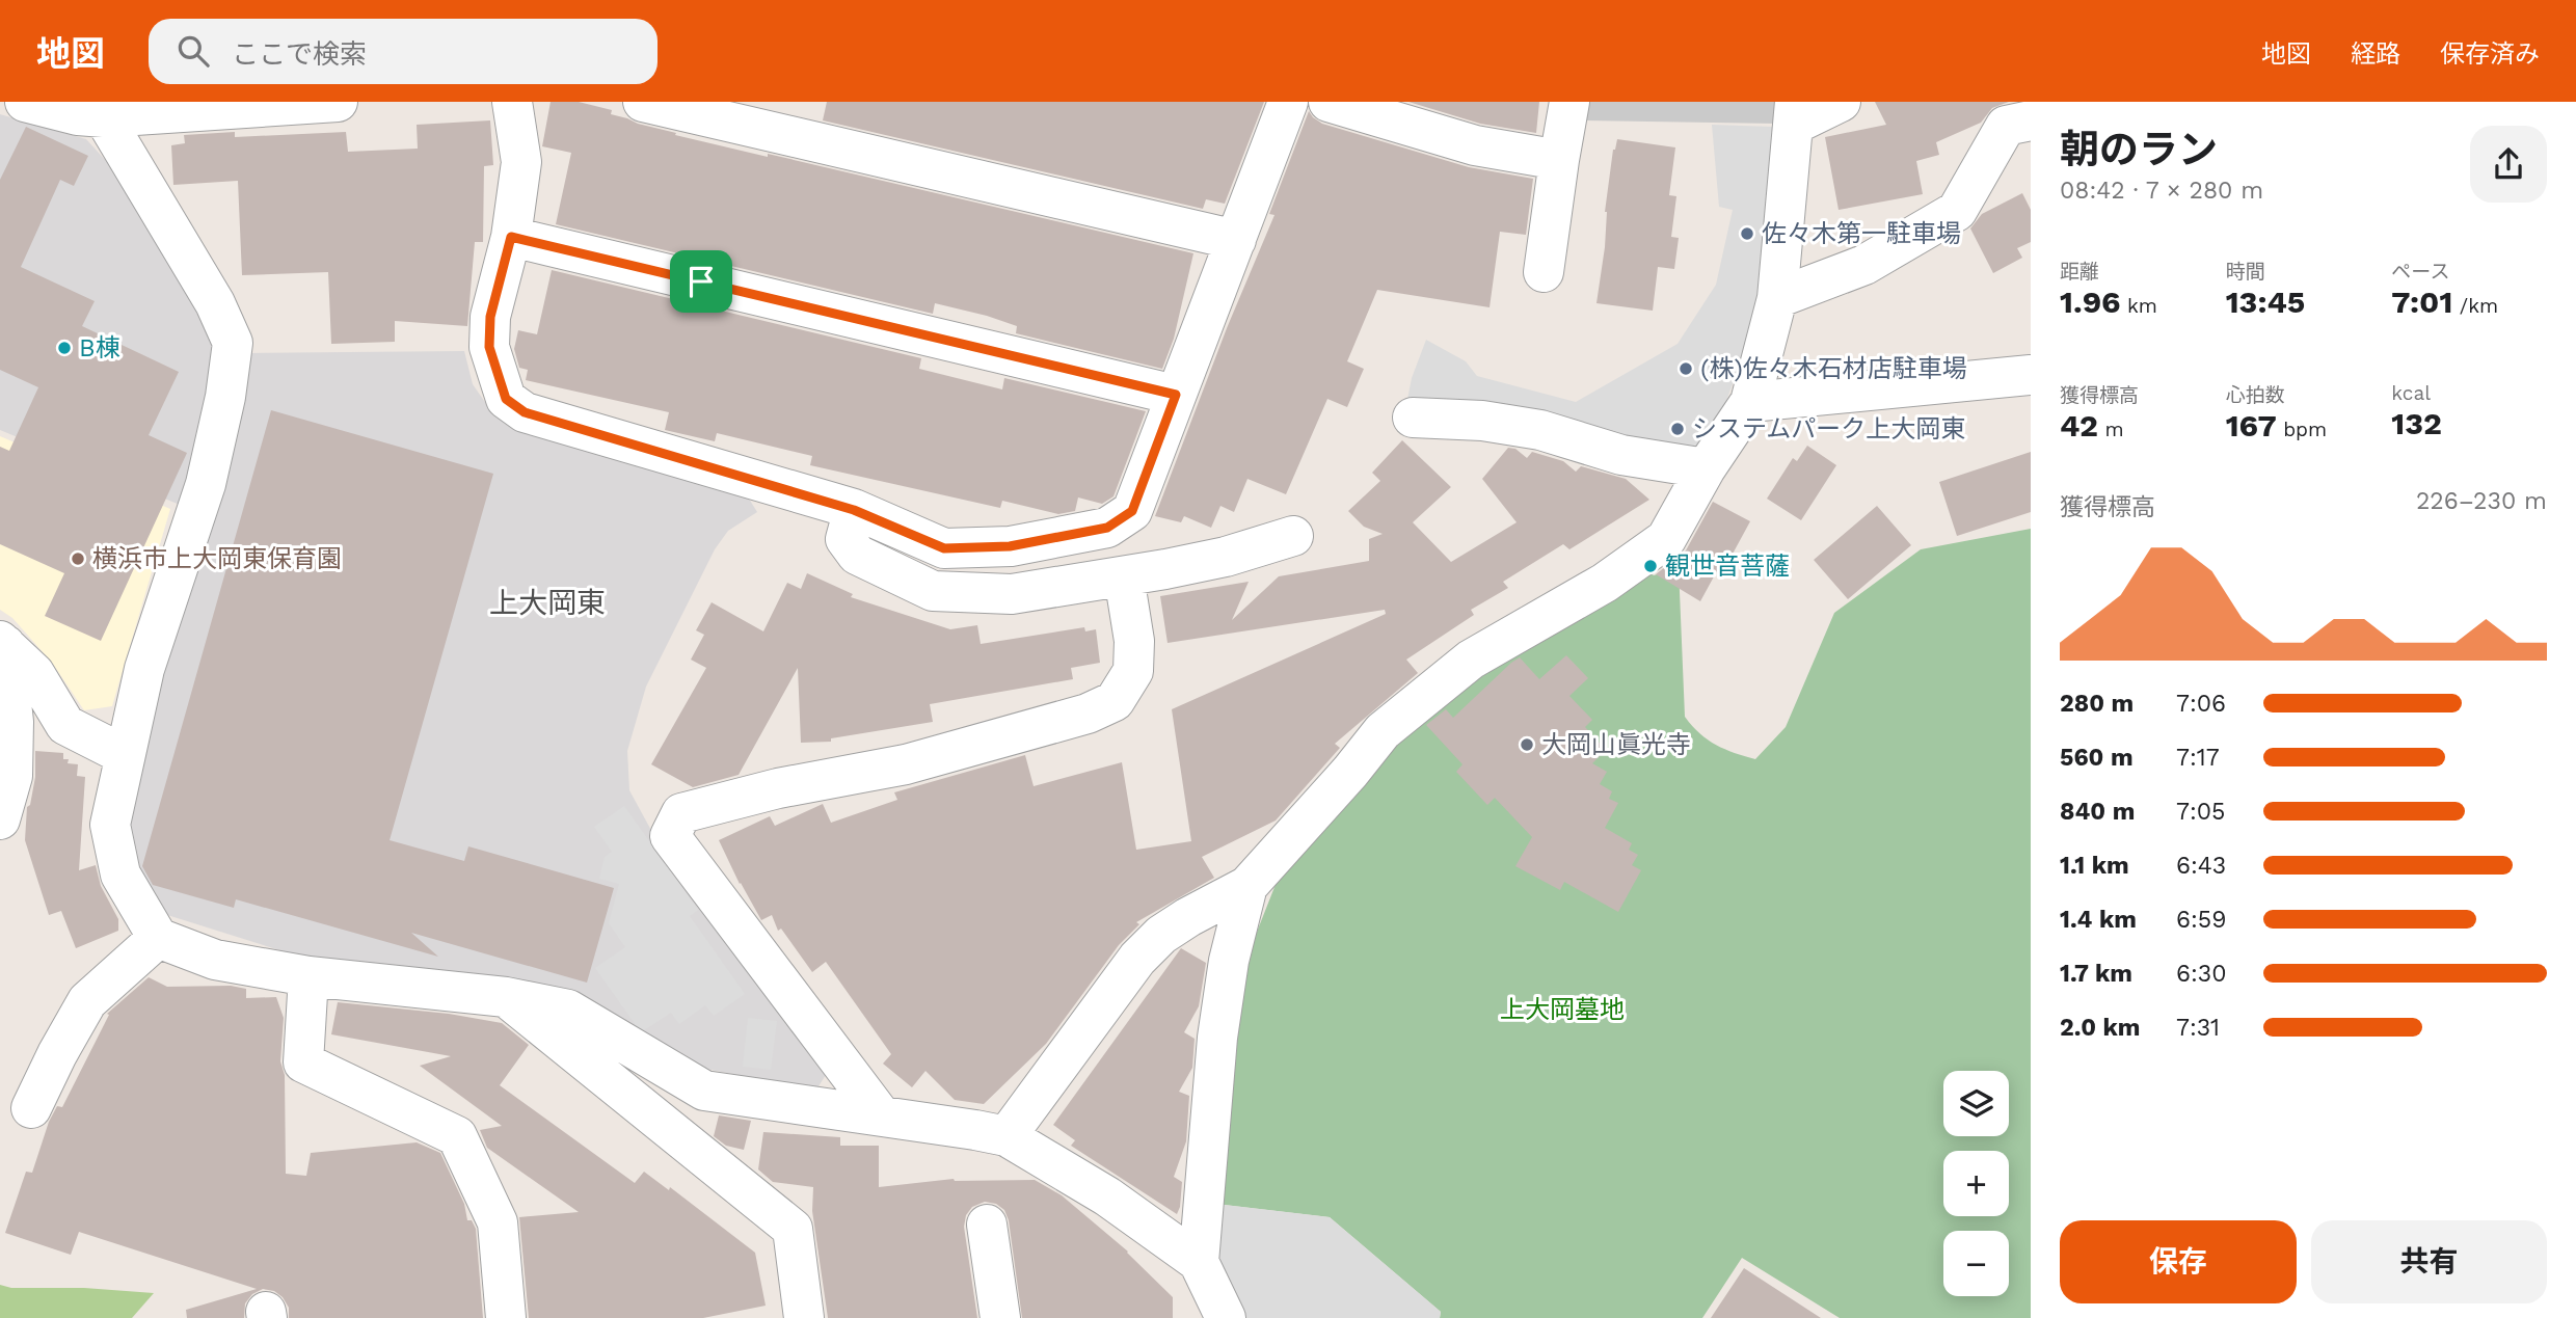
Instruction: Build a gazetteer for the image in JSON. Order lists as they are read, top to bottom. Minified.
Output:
{"districts":["上大岡東"],"parks":["上大岡墓地"],"places":["佐々木第一駐車場","B棟","(株)佐々木石材店駐車場","システムパーク上大岡東","横浜市上大岡東保育園","観世音菩薩","大岡山眞光寺"],"page":{"header":"地図","search":"ここで検索","nav":["地図","経路","保存済み"],"heading":["朝のラン","08:42 · 7 × 280 m"],"stats":[["距離","1.96 km"],["時間","13:45"],["ペース","7:01 /km"],["獲得標高","42 m"],["心拍数","167 bpm"],["kcal","132"]],"chart":["獲得標高","226–230 m"],"list":[{"name":"280 m","note":"7:06"},{"name":"560 m","note":"7:17"},{"name":"840 m","note":"7:05"},{"name":"1.1 km","note":"6:43"},{"name":"1.4 km","note":"6:59"},{"name":"1.7 km","note":"6:30"},{"name":"2.0 km","note":"7:31"}],"map_buttons":["+","−"],"buttons":["保存","共有"]}}
